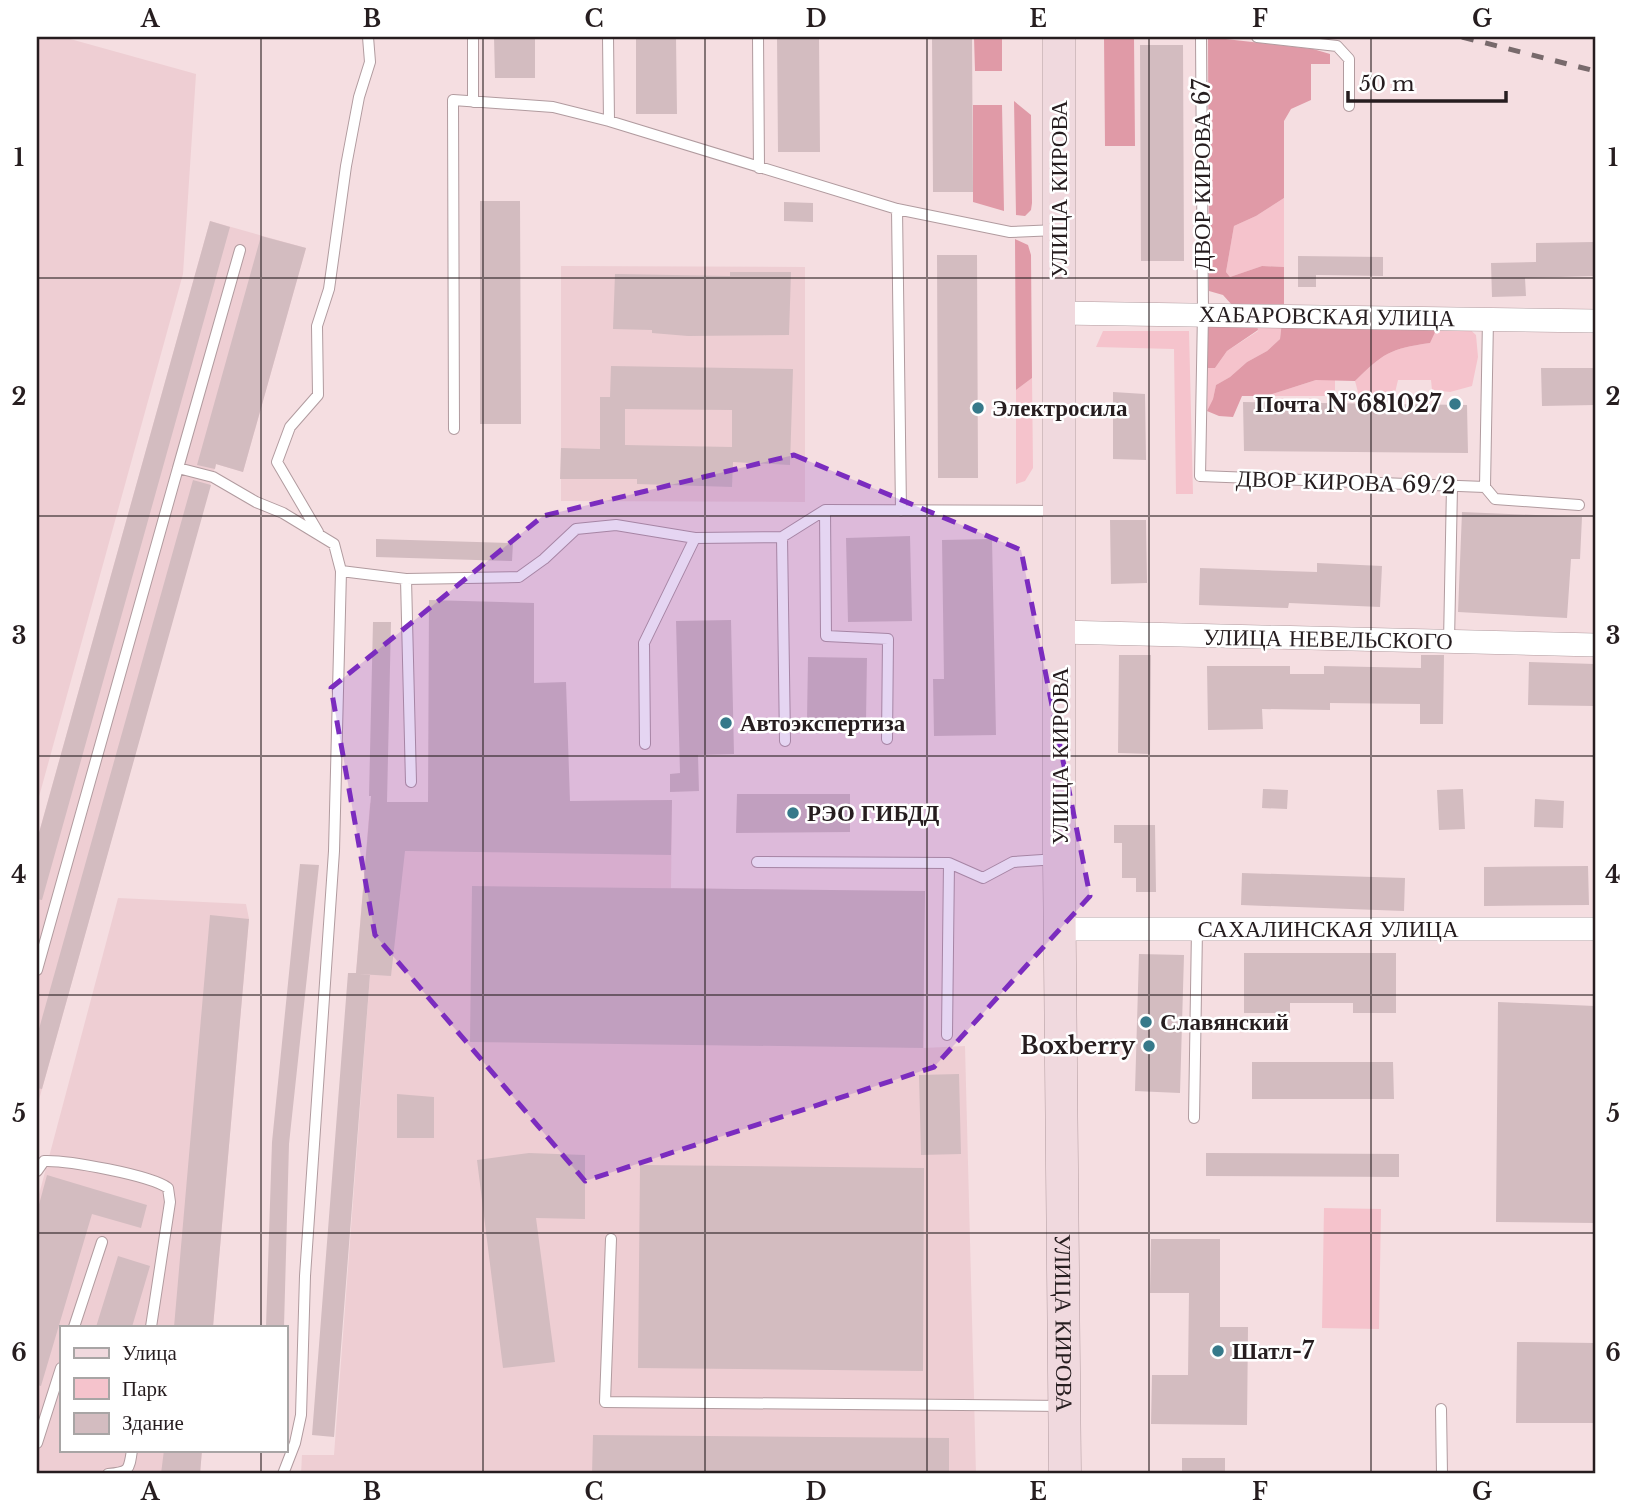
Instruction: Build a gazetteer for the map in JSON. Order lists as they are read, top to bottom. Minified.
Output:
{"streets":{"main road":["УЛИЦА КИРОВА"],"street":["ХАБАРОВСКАЯ УЛИЦА","УЛИЦА НЕВЕЛЬСКОГО","САХАЛИНСКАЯ УЛИЦА"],"lane":["ДВОР КИРОВА 67","ДВОР КИРОВА 69/2"]},"crossings":[["ДВОР КИРОВА 67","ХАБАРОВСКАЯ УЛИЦА"],["ДВОР КИРОВА 67","ДВОР КИРОВА 69/2"],["УЛИЦА КИРОВА","ХАБАРОВСКАЯ УЛИЦА"],["УЛИЦА КИРОВА","УЛИЦА НЕВЕЛЬСКОГО"],["УЛИЦА КИРОВА","САХАЛИНСКАЯ УЛИЦА"],["ХАБАРОВСКАЯ УЛИЦА","ДВОР КИРОВА 69/2"]],"places":["Почта №681027","Электросила","Автоэкспертиза","РЭО ГИБДД","Славянский","Boxberry","Шатл-7"],"legend":["Улица","Парк","Здание"],"scale_bar":"50 m","grid":{"columns":["A","B","C","D","E","F","G"],"rows":["1","2","3","4","5","6"]}}
